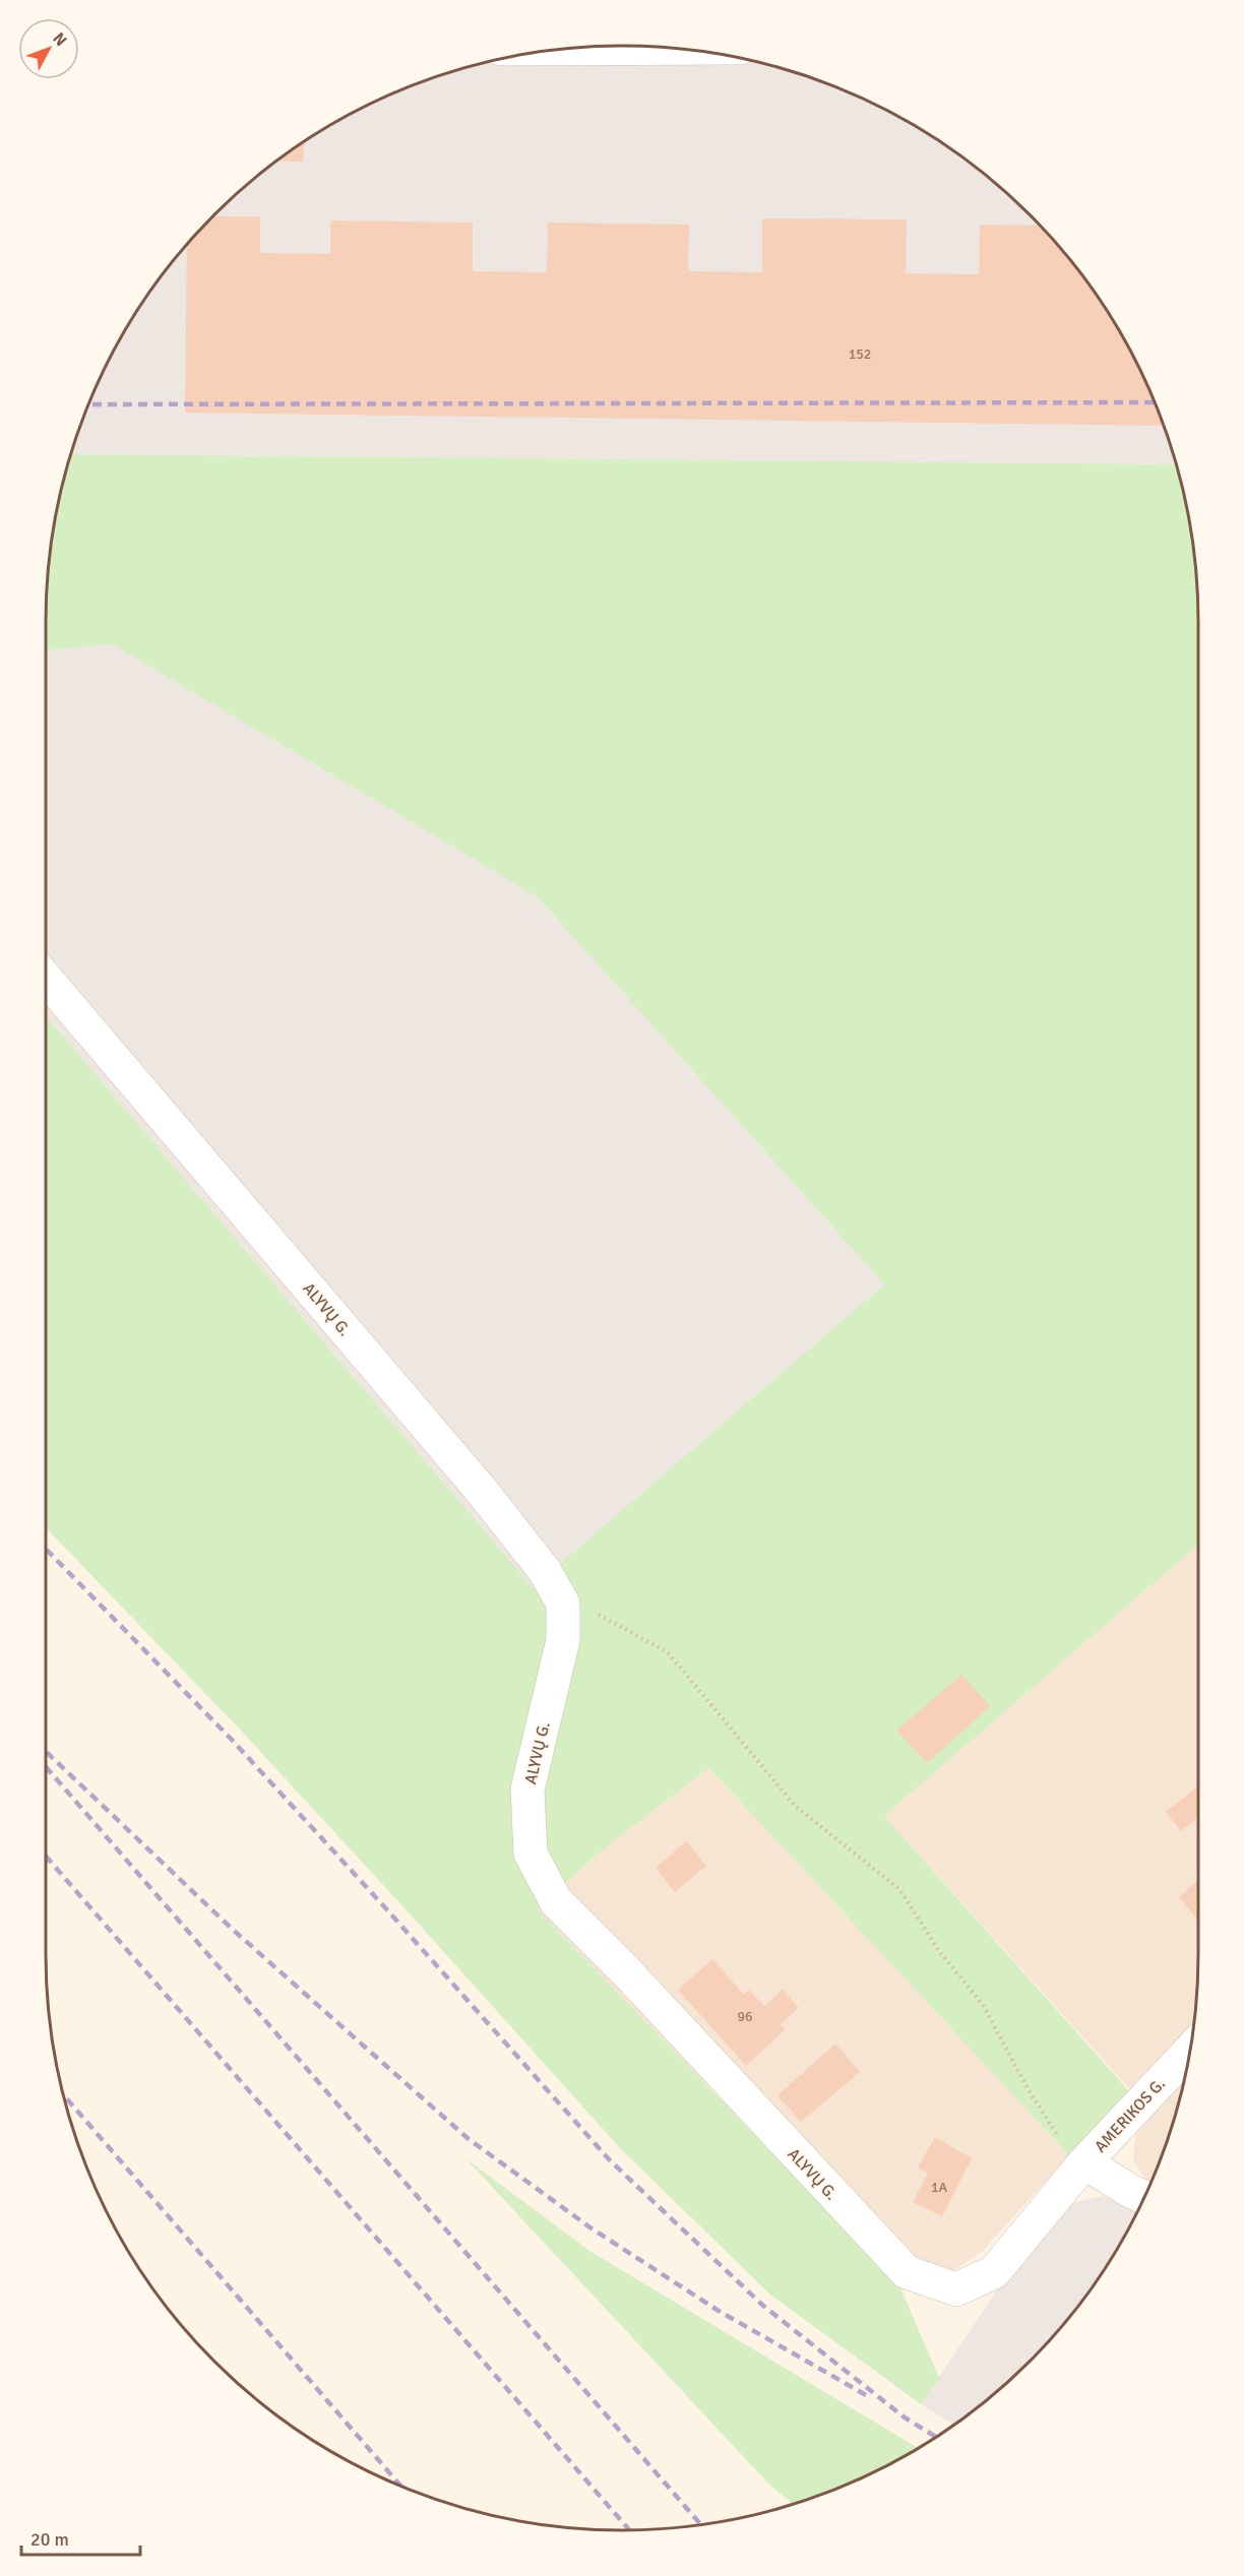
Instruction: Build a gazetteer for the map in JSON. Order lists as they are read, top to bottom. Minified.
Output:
{"streets":{"street":["ALYVŲ G.","AMERIKOS G."]},"crossings":[["ALYVŲ G.","AMERIKOS G."]],"house_numbers":["152","96","1A"],"scale_bar":"20 m","north":"top right"}
